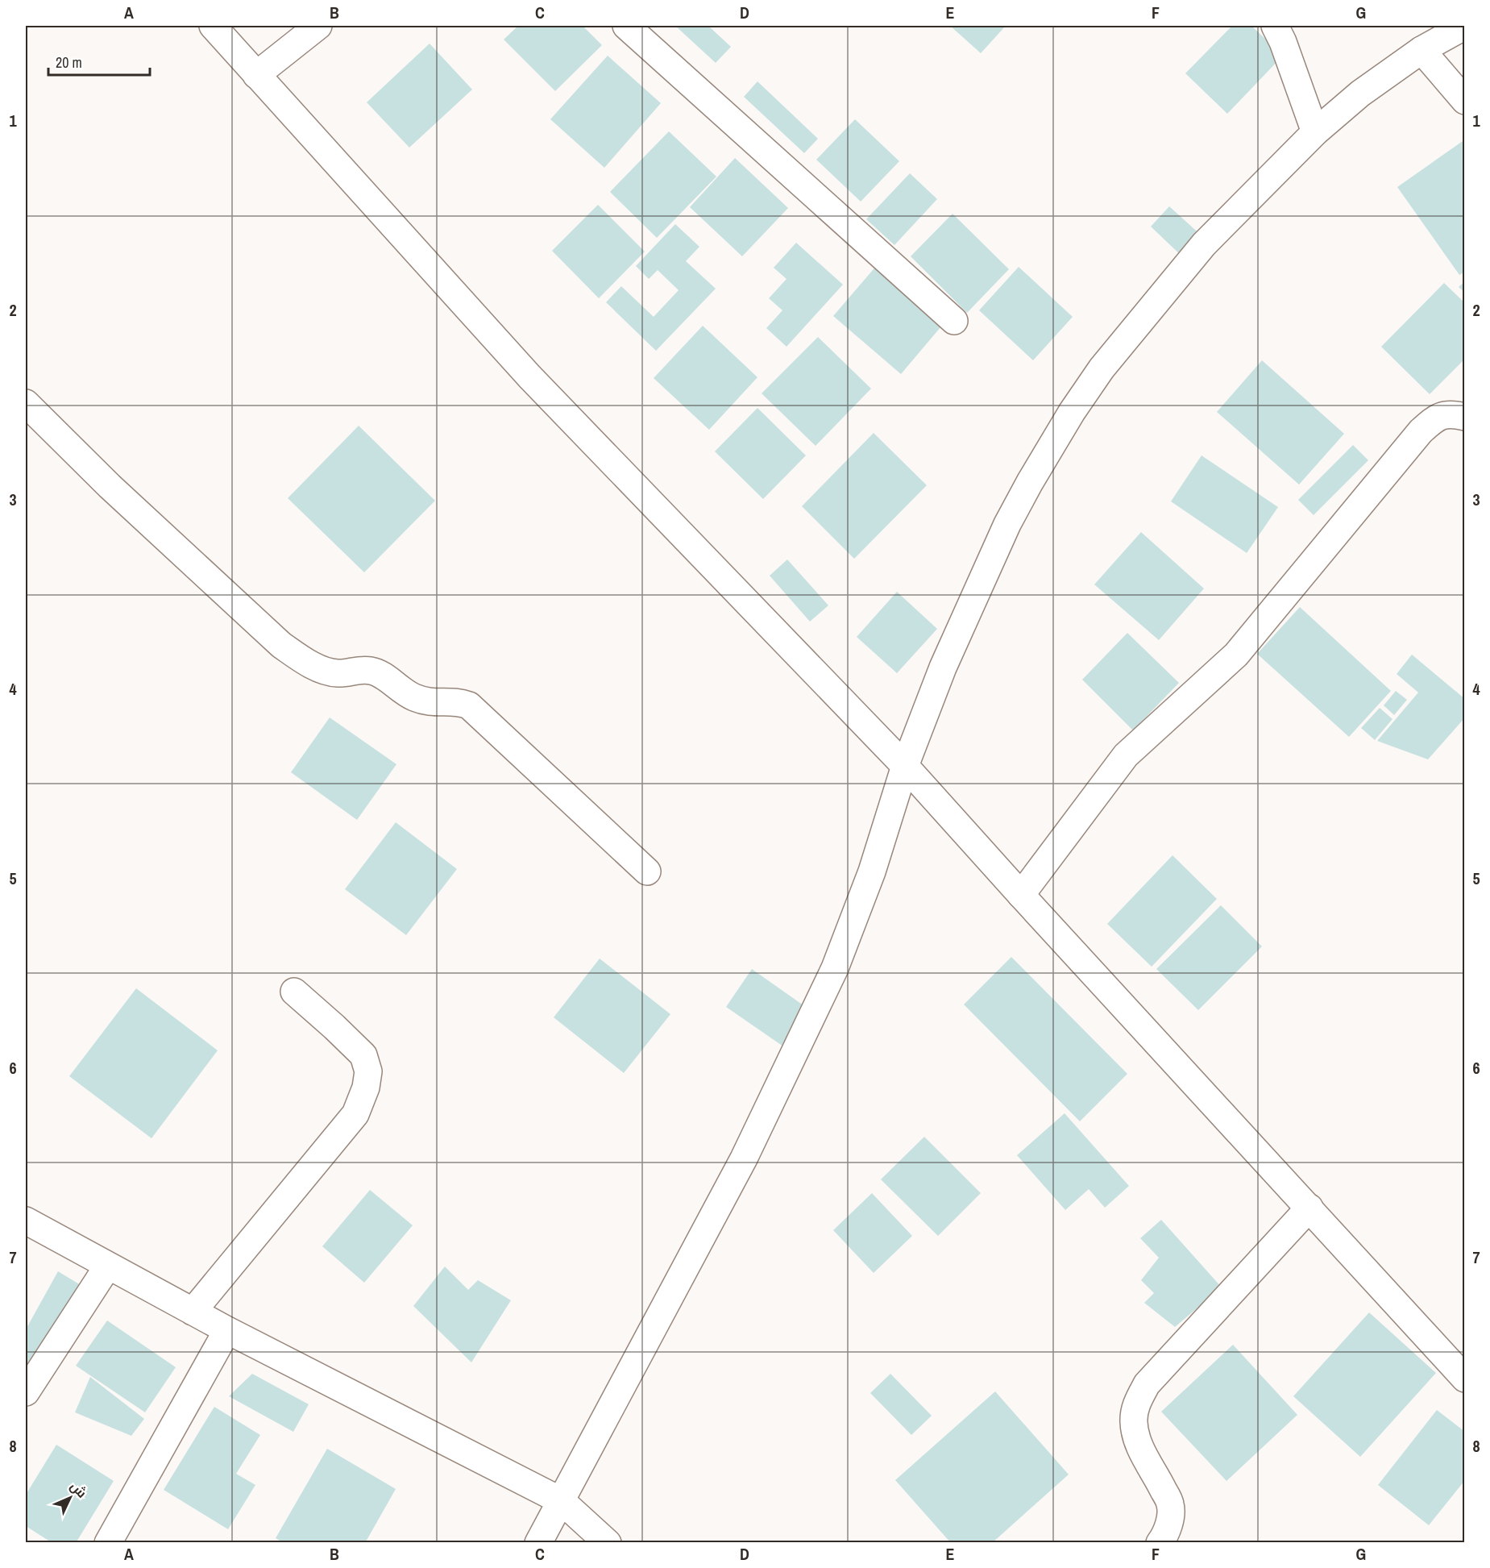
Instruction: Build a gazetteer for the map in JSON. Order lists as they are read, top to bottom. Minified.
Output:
{"scale_bar":"20 m","north":"top right","grid":{"columns":["A","B","C","D","E","F","G"],"rows":["1","2","3","4","5","6","7","8"]}}
